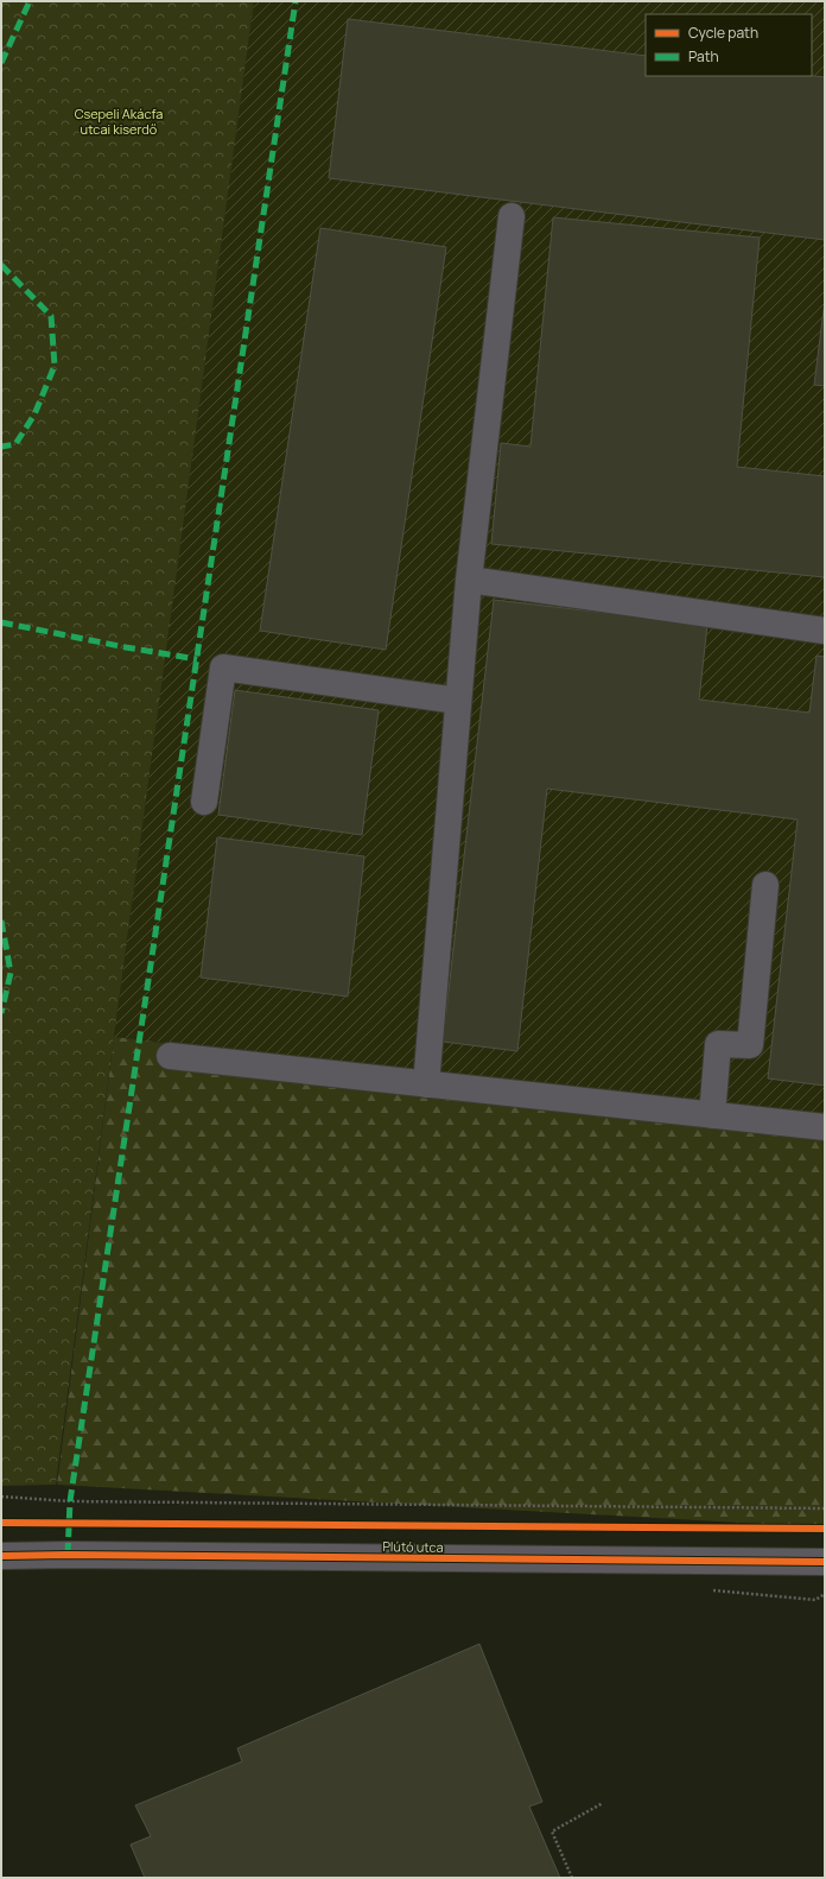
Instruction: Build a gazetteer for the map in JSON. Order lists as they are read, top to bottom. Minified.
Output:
{"streets":{"street":["Plútó utca"]},"parks":["Csepeli Akácfa utcai kiserdő"],"legend":["Cycle path","Path"]}
